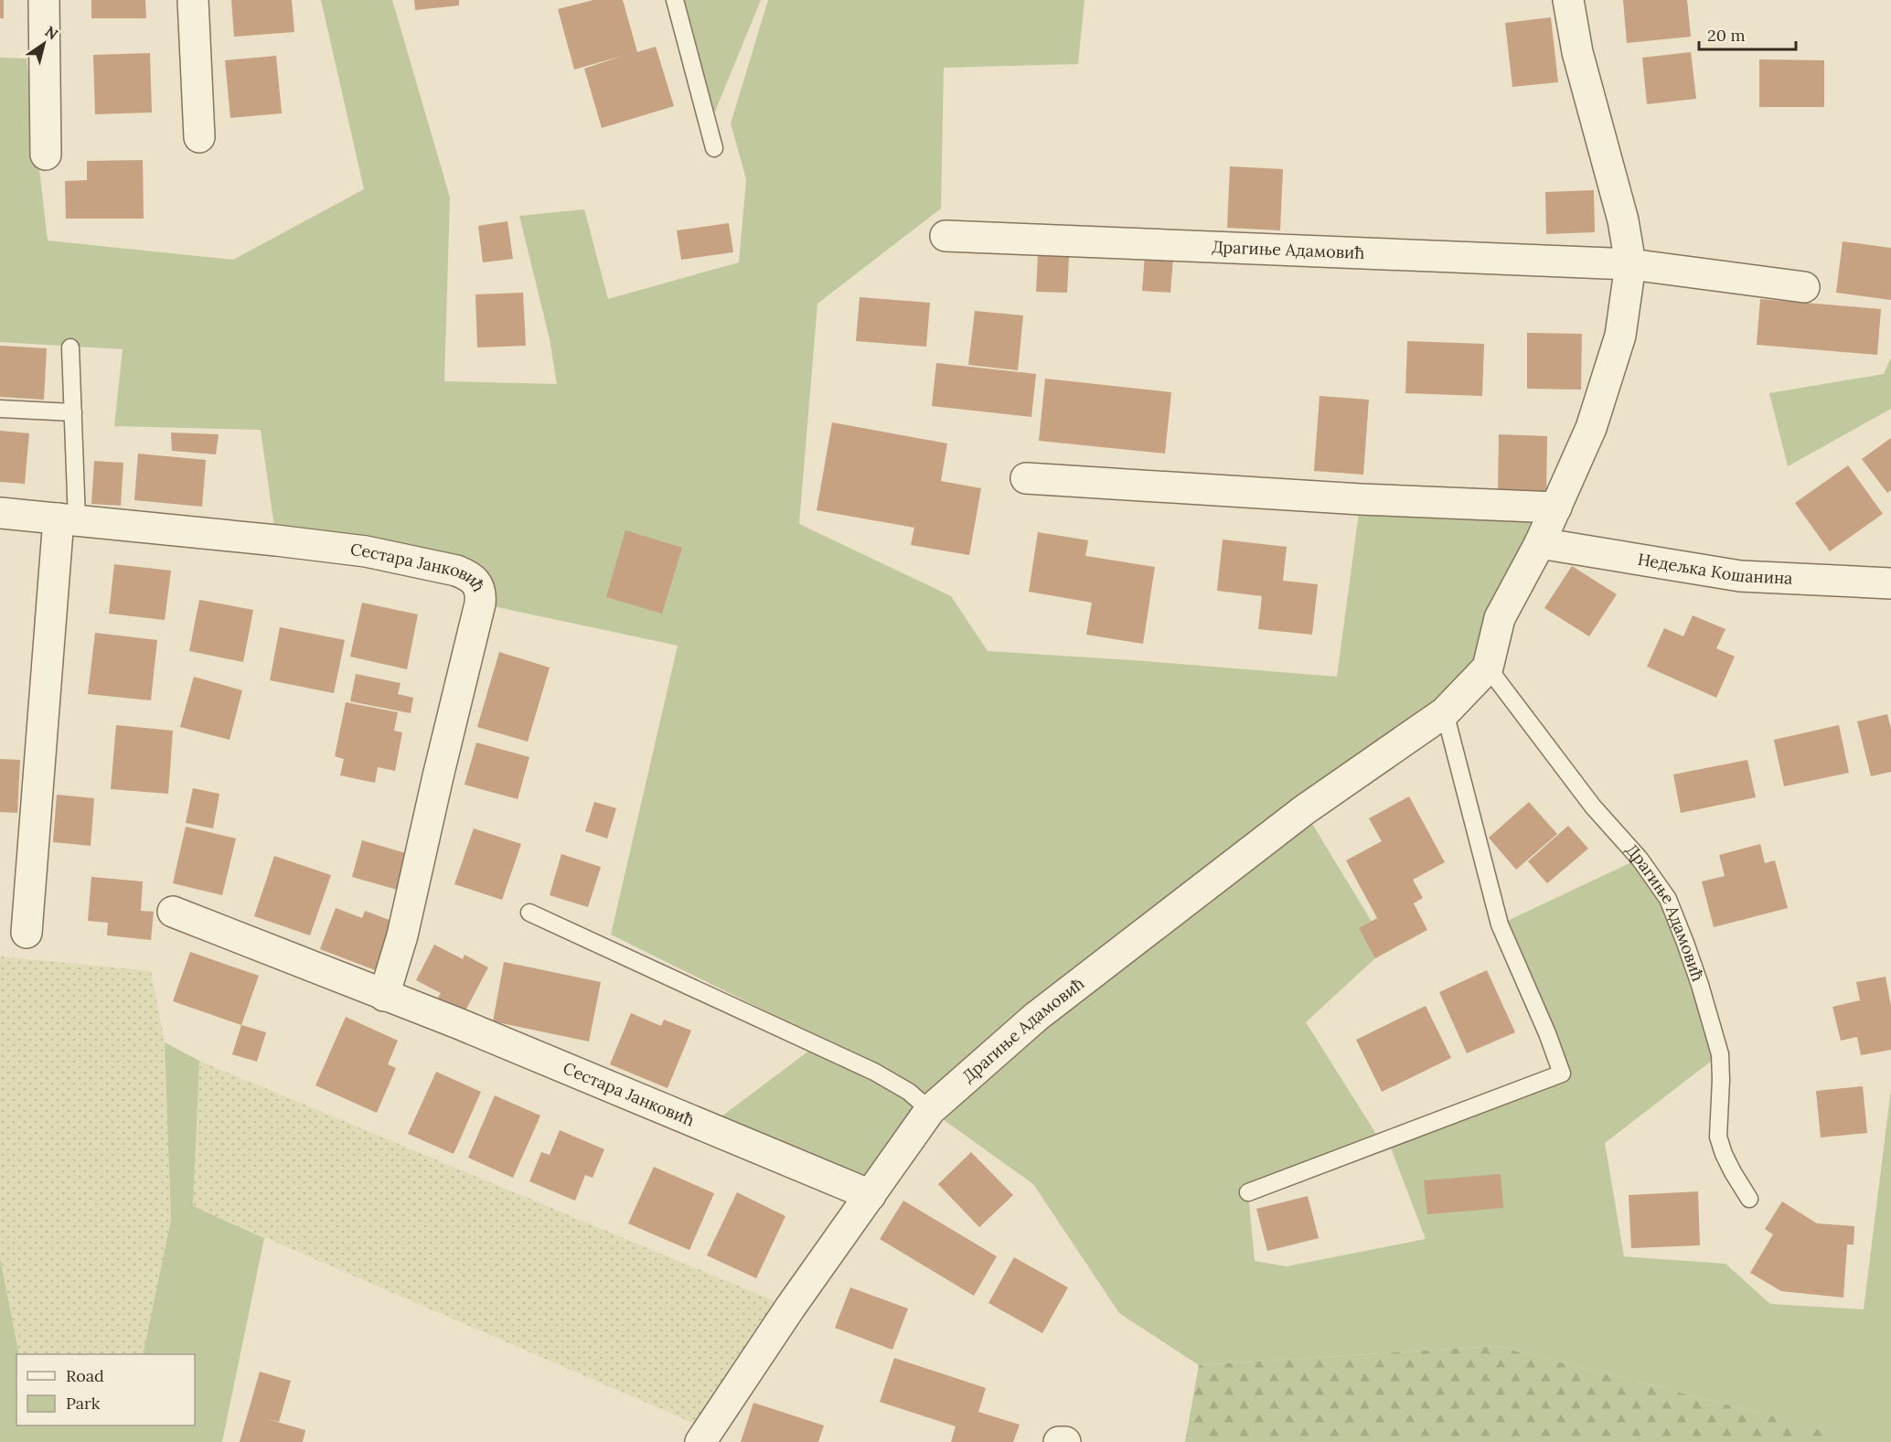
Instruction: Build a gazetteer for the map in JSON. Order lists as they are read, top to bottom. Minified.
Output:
{"streets":{"street":["Драгиње Адамовић","Недељка Кошанина","Сестара Јанковић"]},"crossings":[["Драгиње Адамовић","Сестара Јанковић"]],"legend":["Road","Park"],"scale_bar":"20 m","north":"top right"}
